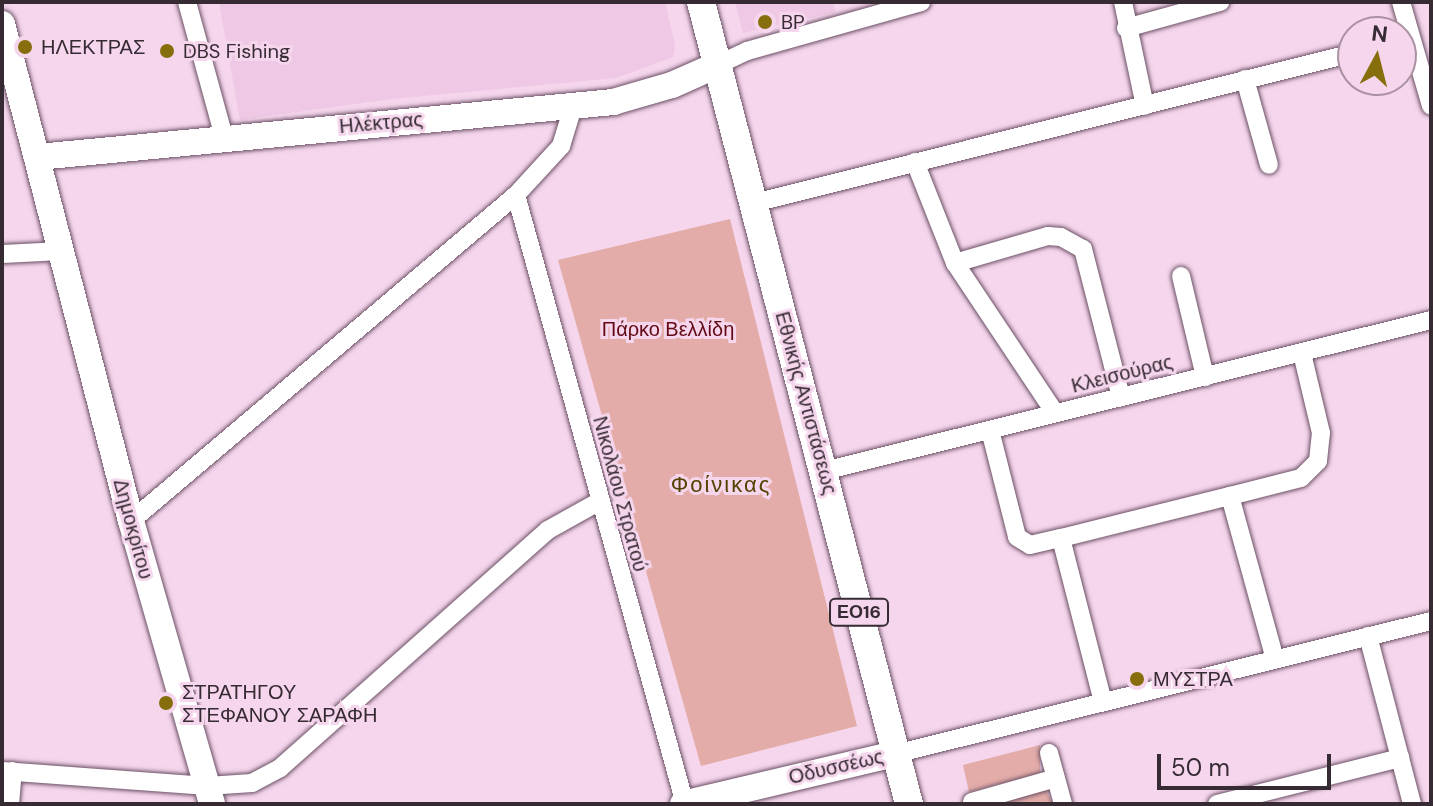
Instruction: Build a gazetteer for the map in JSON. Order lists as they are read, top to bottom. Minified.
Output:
{"streets":{"main road":["Εθνικής Αντιστάσεως","ΕΟ16"],"street":["Ηλέκτρας","Κλεισούρας","Νικολάου Στρατού","Δημοκρίτου","Οδυσσέως"]},"crossings":[["Ηλέκτρας","Εθνικής Αντιστάσεως"],["Ηλέκτρας","Δημοκρίτου"],["Κλεισούρας","Εθνικής Αντιστάσεως"],["Εθνικής Αντιστάσεως","Οδυσσέως"],["Νικολάου Στρατού","Οδυσσέως"]],"districts":["Φοίνικας"],"parks":["Πάρκο Βελλίδη"],"places":["BP","ΗΛΕΚΤΡΑΣ","DBS Fishing","ΜΥΣΤΡΑ","ΣΤΡΑΤΗΓΟΥ ΣΤΕΦΑΝΟΥ ΣΑΡΑΦΗ"],"scale_bar":"50 m","north":"top"}
